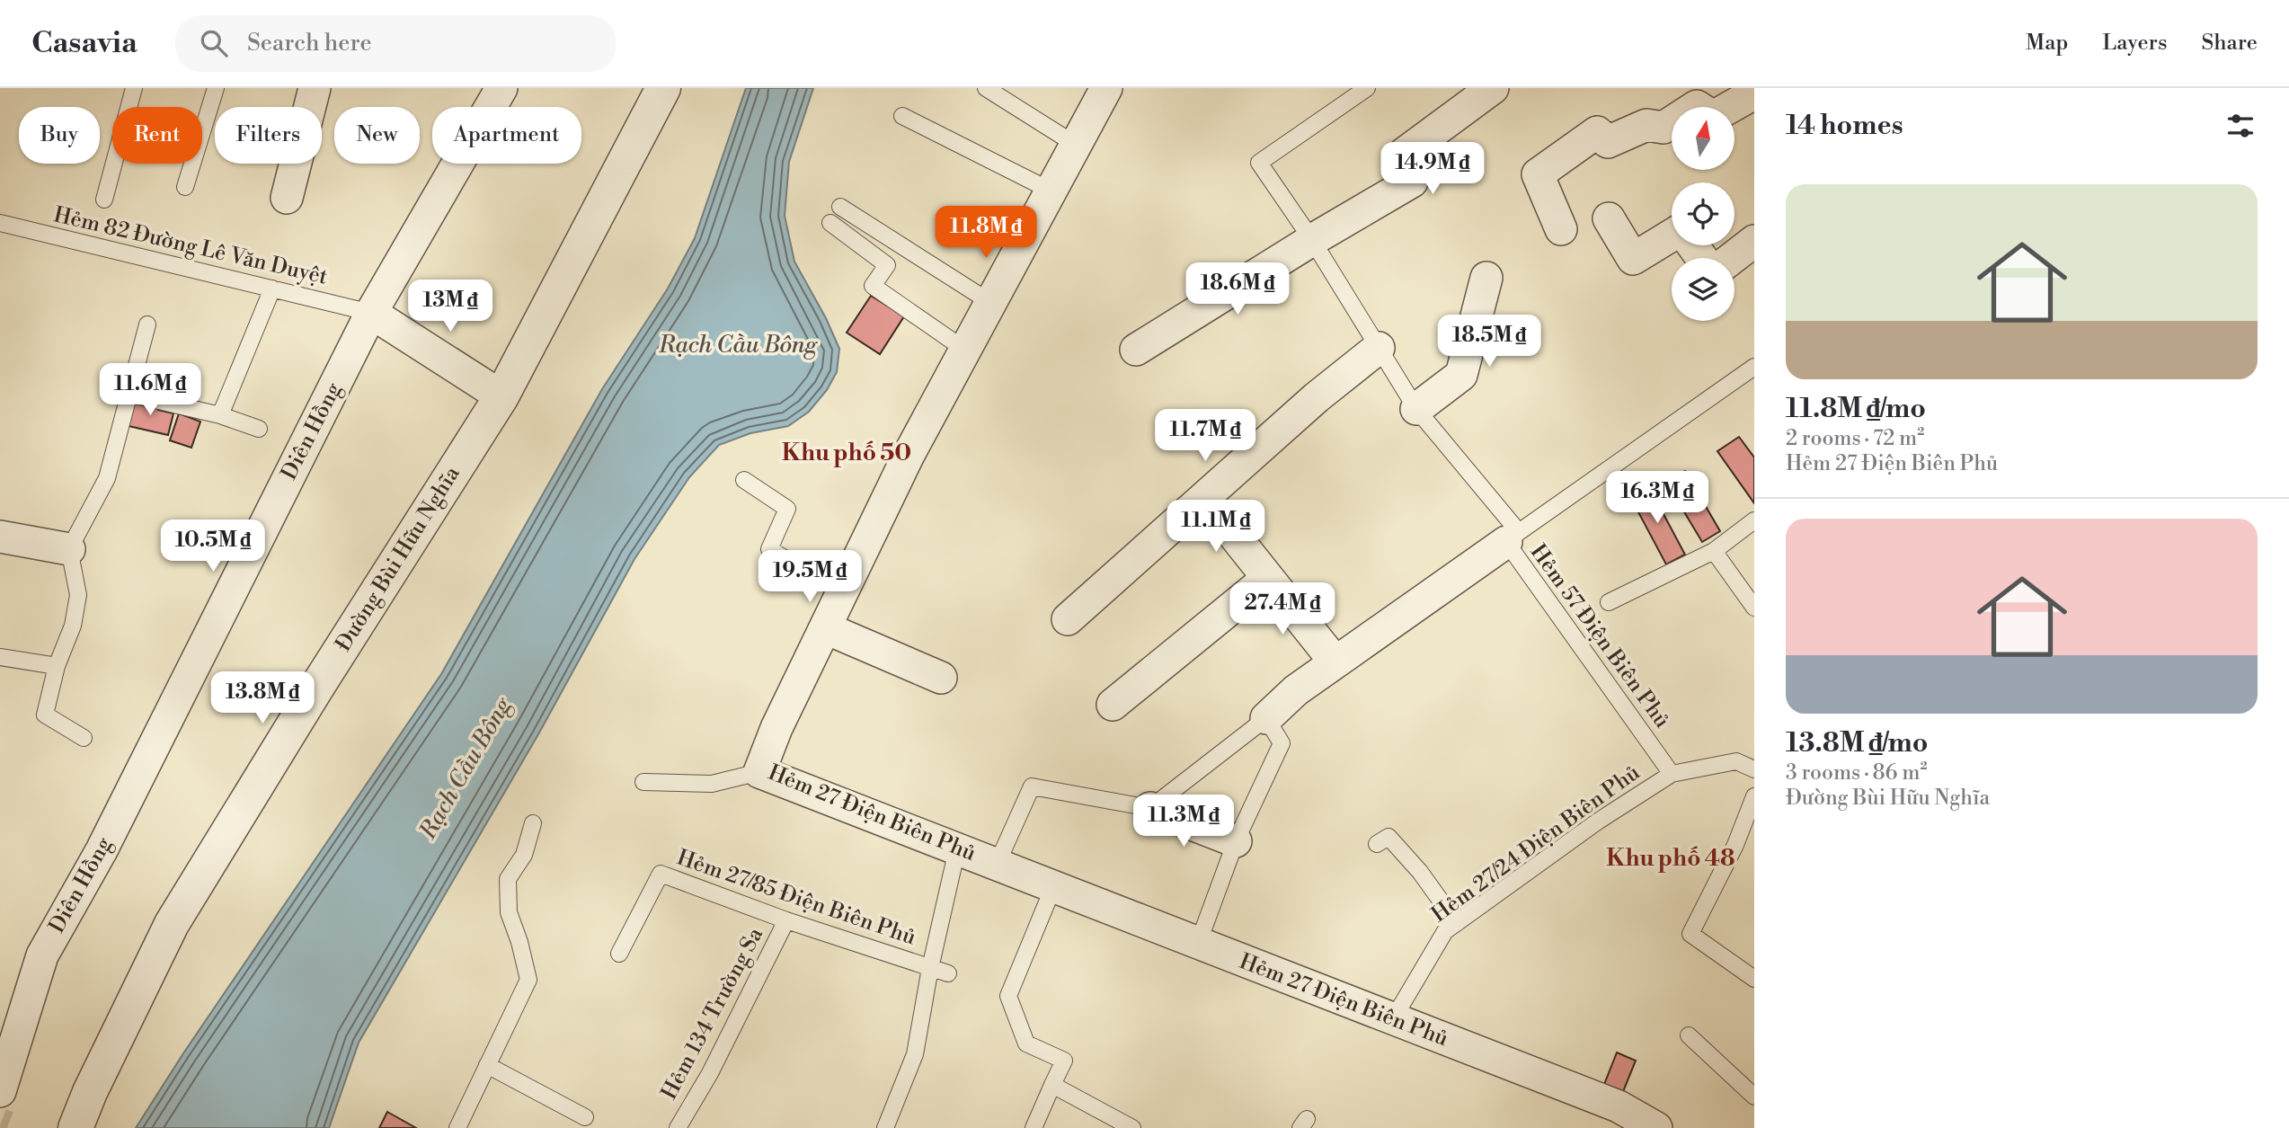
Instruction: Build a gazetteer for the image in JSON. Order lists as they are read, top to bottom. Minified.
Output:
{"streets":{"street":["Diên Hồng","Đường Bùi Hữu Nghĩa","Hẻm 27 Điện Biên Phủ"],"lane":["Hẻm 82 Đường Lê Văn Duyệt","Hẻm 57 Điện Biên Phủ","Hẻm 27/24 Điện Biên Phủ","Hẻm 27/85 Điện Biên Phủ","Hẻm 134 Trường Sa"]},"crossings":[["Hẻm 82 Đường Lê Văn Duyệt","Diên Hồng"],["Hẻm 57 Điện Biên Phủ","Hẻm 27/24 Điện Biên Phủ"],["Hẻm 27 Điện Biên Phủ","Hẻm 27/24 Điện Biên Phủ"],["Hẻm 27 Điện Biên Phủ","Hẻm 27/85 Điện Biên Phủ"],["Hẻm 27/85 Điện Biên Phủ","Hẻm 134 Trường Sa"]],"districts":["Khu phố 50","Khu phố 48"],"water":["Rạch Cầu Bông"],"north":"top","page":{"header":"Casavia","search":"Search here","nav":["Map","Layers","Share"],"heading":"14 homes","chip":["Buy","Rent","Filters","New","Apartment"],"price":["14.9M ₫","11.8M ₫","18.6M ₫","13M ₫","18.5M ₫","11.6M ₫","11.7M ₫","16.3M ₫","11.1M ₫","10.5M ₫","19.5M ₫","27.4M ₫","13.8M ₫","11.3M ₫"],"list":[{"name":"11.8M ₫/mo","note":"2 rooms · 72 m² · Hẻm 27 Điện Biên Phủ"},{"name":"13.8M ₫/mo","note":"3 rooms · 86 m² · Đường Bùi Hữu Nghĩa"}]}}
